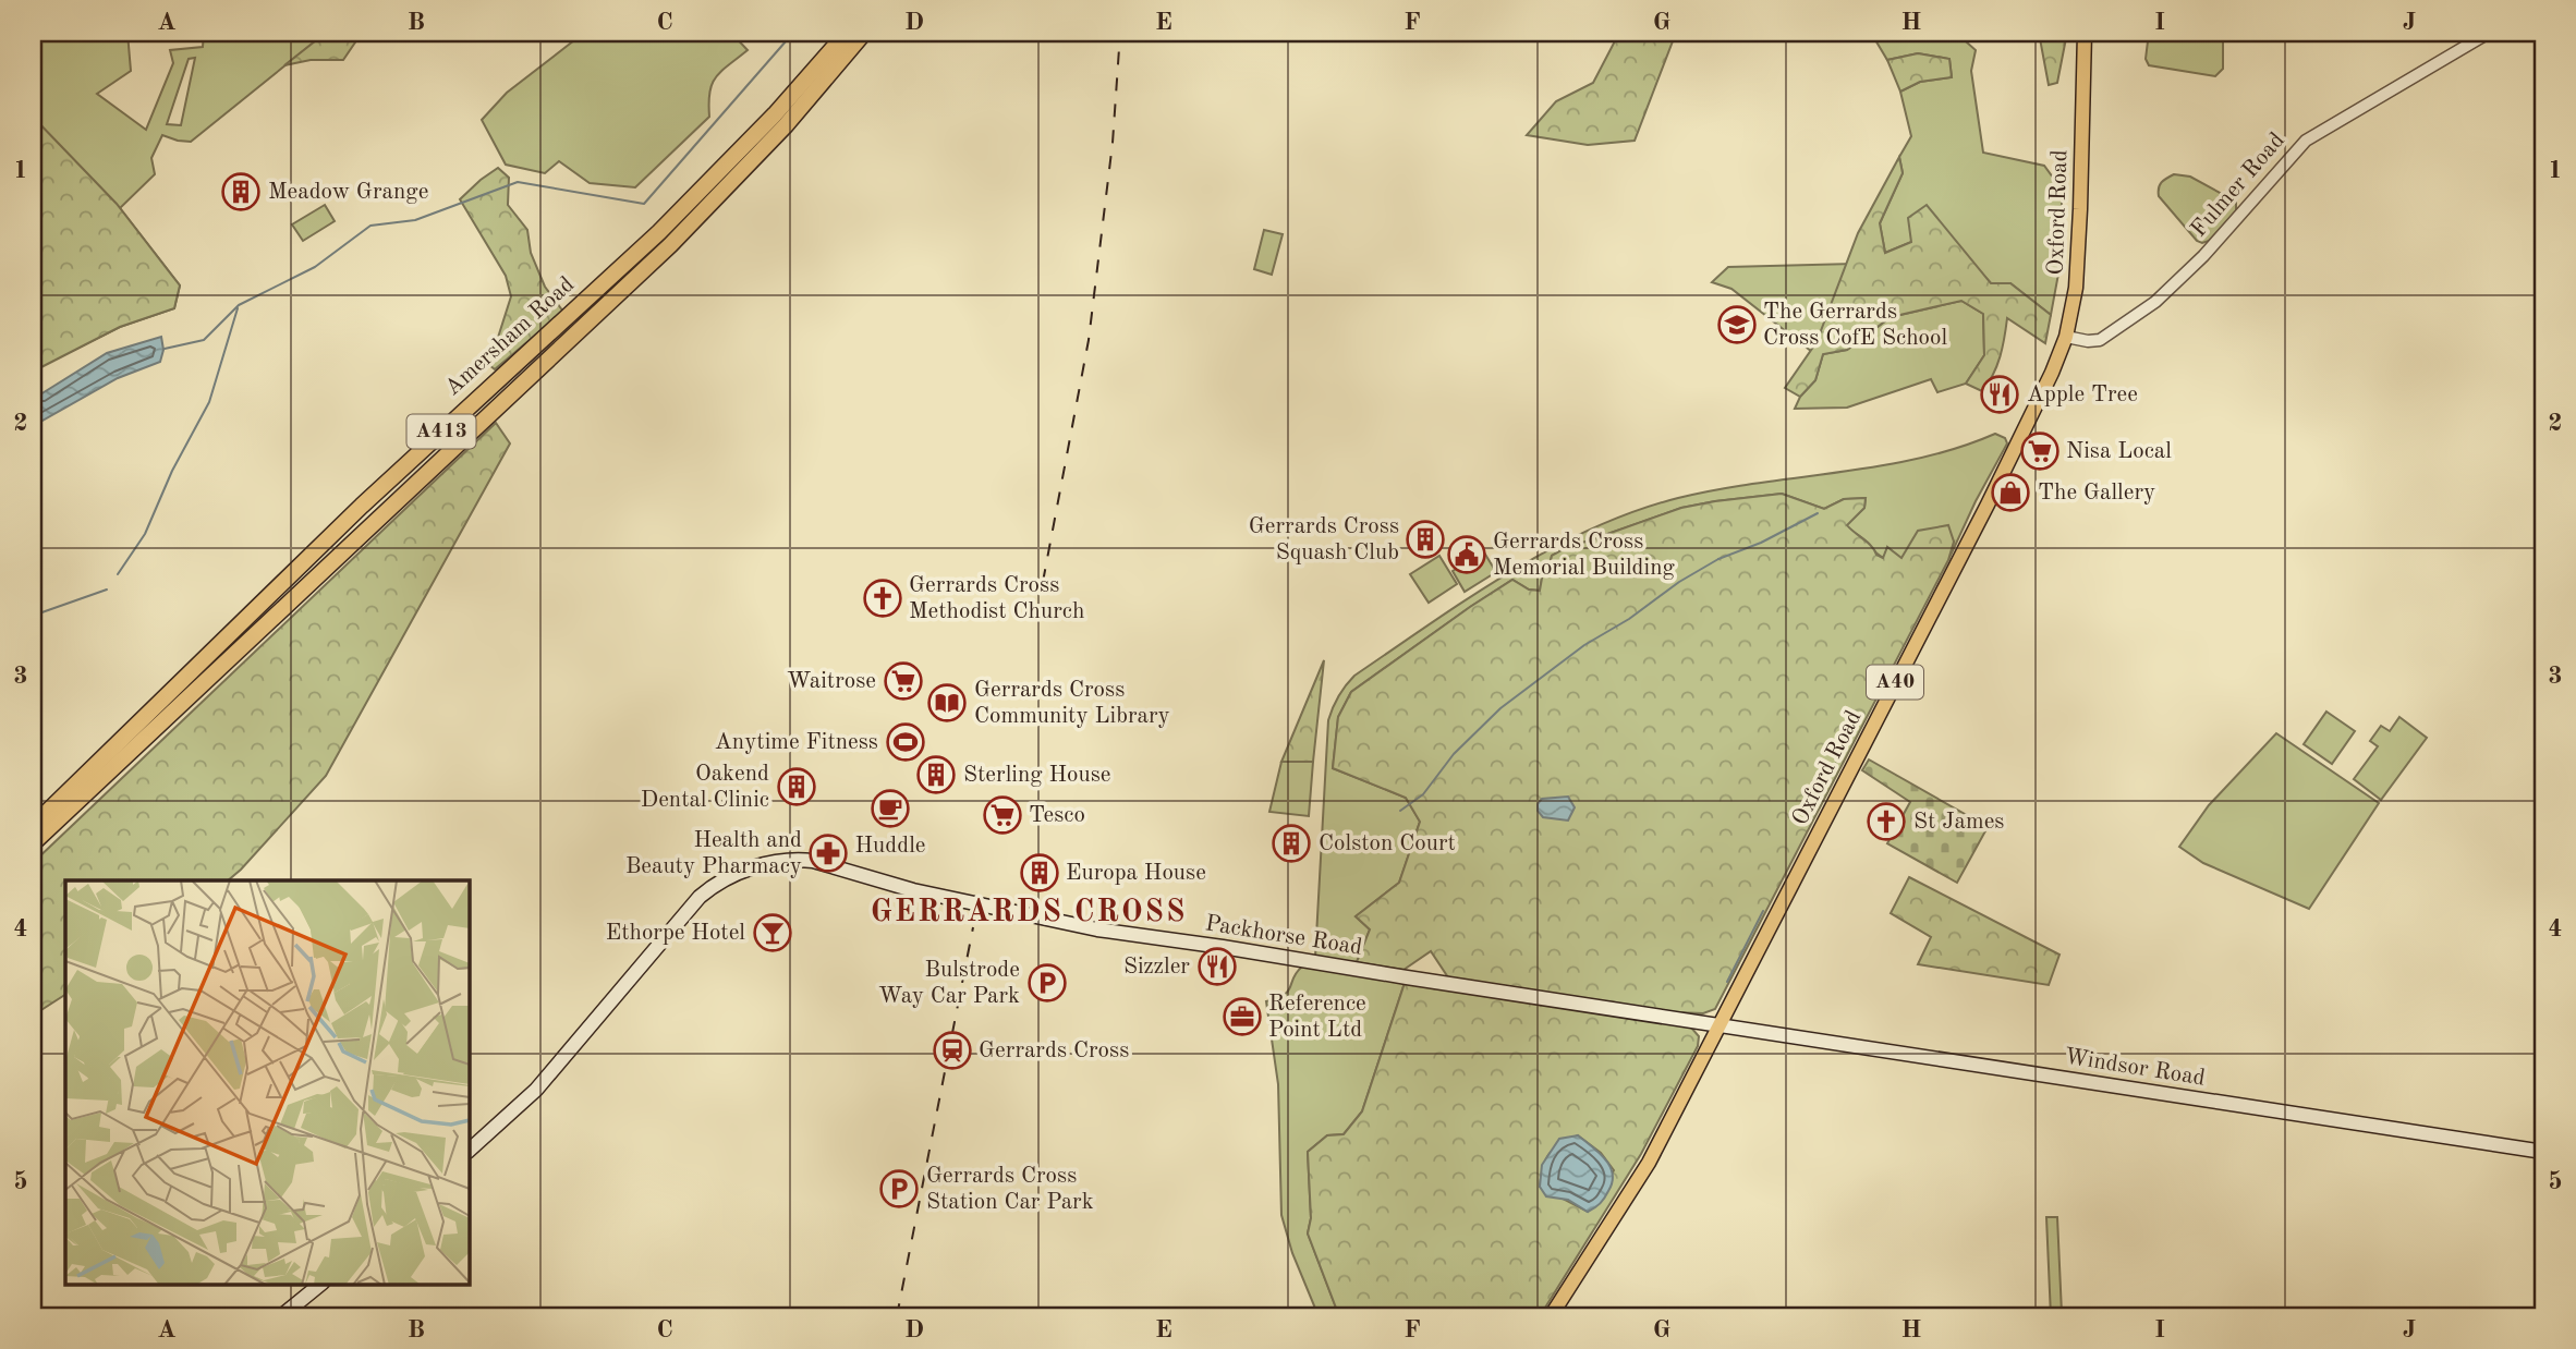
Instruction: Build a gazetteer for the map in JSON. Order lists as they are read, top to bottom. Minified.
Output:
{"streets":{"highway":["Amersham Road","A413"],"main road":["Oxford Road","A40","Packhorse Road","Windsor Road"],"street":["Fulmer Road"]},"crossings":[["Fulmer Road","Oxford Road"],["Oxford Road","Packhorse Road"],["Oxford Road","Windsor Road"],["Packhorse Road","Windsor Road"]],"districts":["GERRARDS CROSS"],"places":{"building":["Meadow Grange","Gerrards Cross Squash Club","Sterling House","Oakend Dental Clinic","Colston Court","Europa House"],"school or university":["The Gerrards Cross CofE School"],"restaurant":["Apple Tree","Sizzler"],"supermarket":["Nisa Local","Waitrose","Tesco"],"shop":["The Gallery"],"public building":["Gerrards Cross Memorial Building"],"church":["Gerrards Cross Methodist Church","St James"],"library":["Gerrards Cross Community Library"],"sports":["Anytime Fitness"],"cafe":["Huddle"],"pharmacy":["Health and Beauty Pharmacy"],"bar":["Ethorpe Hotel"],"parking":["Bulstrode Way Car Park","Gerrards Cross Station Car Park"],"office":["Reference Point Ltd"],"station":["Gerrards Cross"]},"grid":{"columns":["A","B","C","D","E","F","G","H","I","J"],"rows":["1","2","3","4","5"]}}
